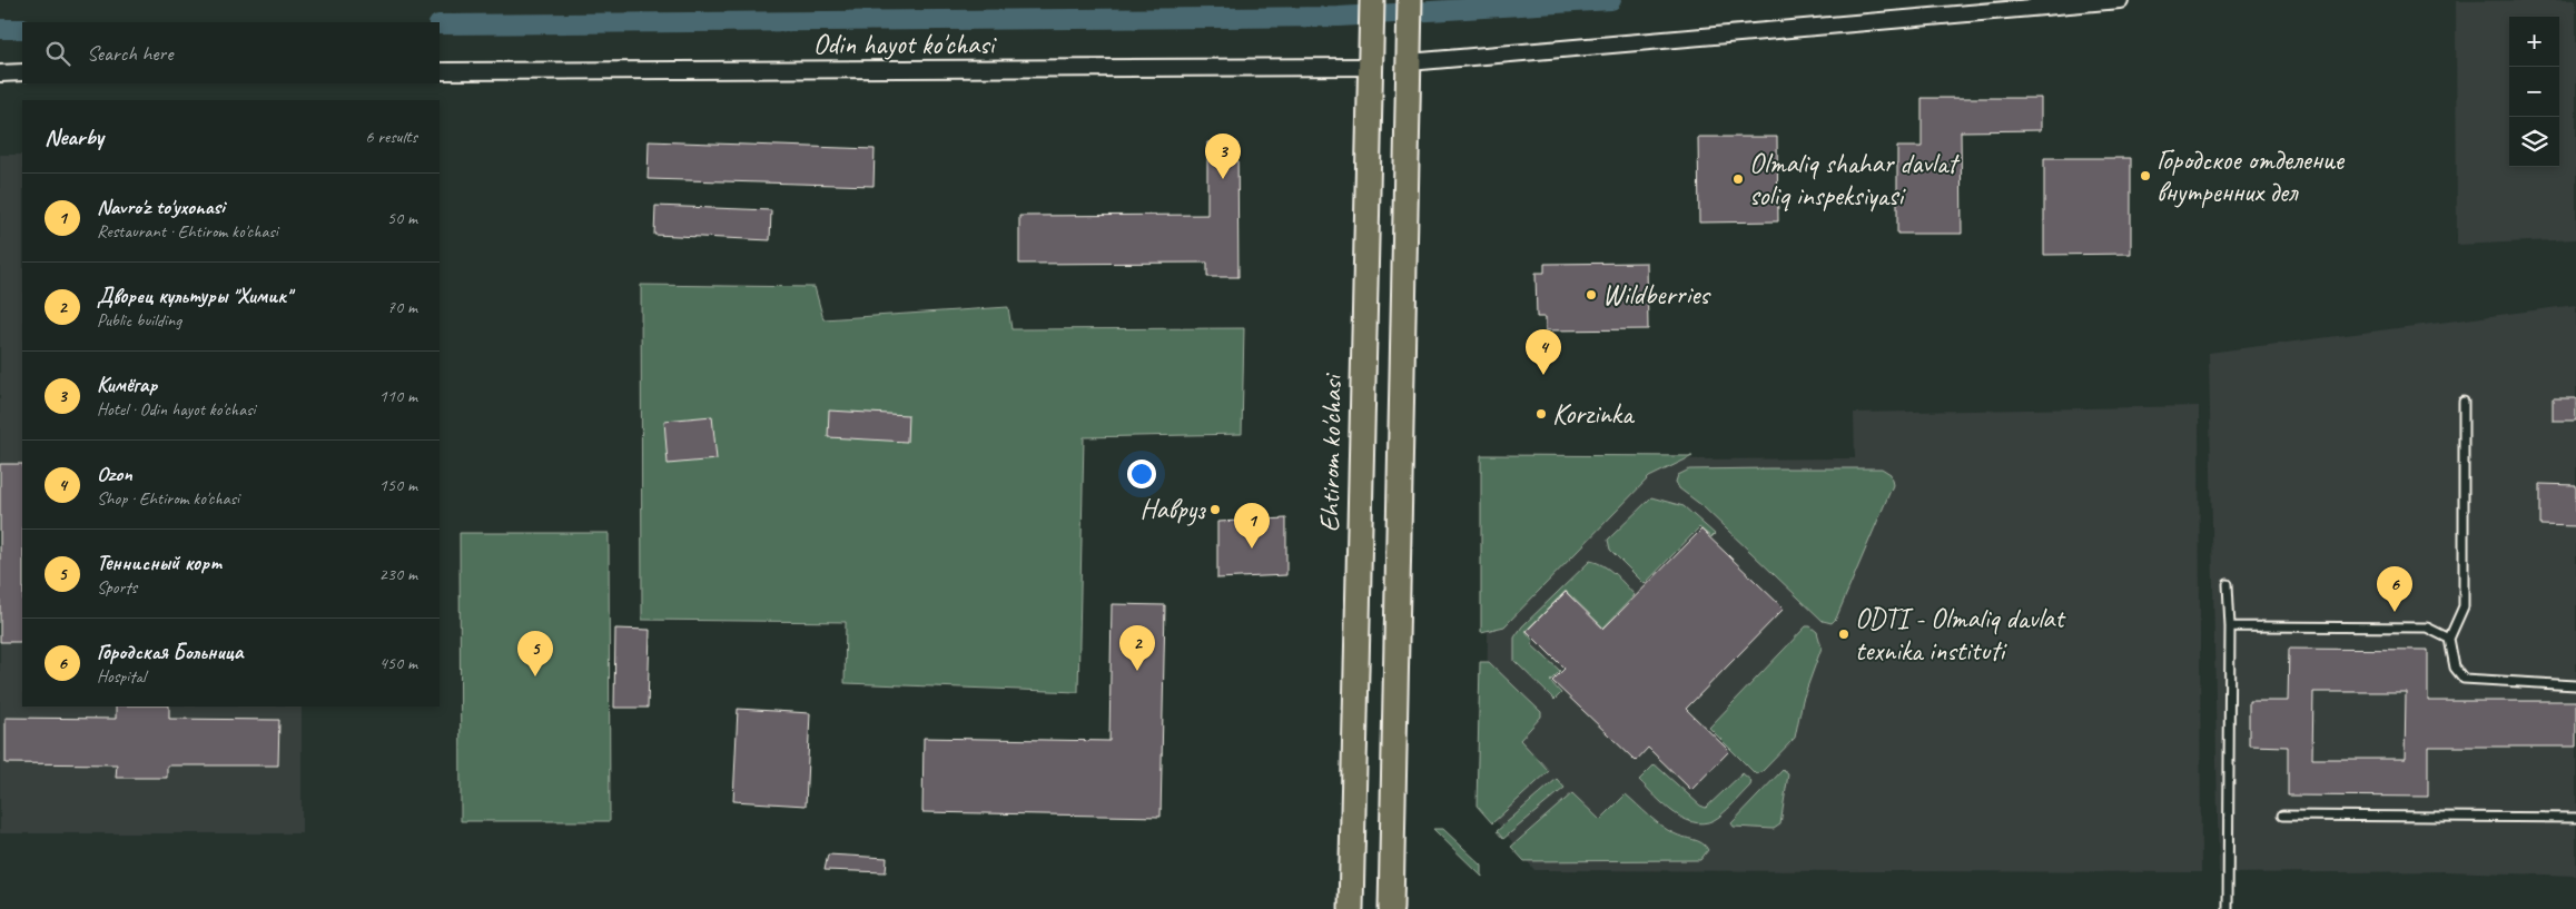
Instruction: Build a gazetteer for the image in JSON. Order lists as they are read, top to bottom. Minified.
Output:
{"streets":{"main road":["Ehtirom ko'chasi"],"street":["Odin hayot ko'chasi"]},"crossings":[["Odin hayot ko'chasi","Ehtirom ko'chasi"]],"places":["Городское отделение внутренних дел","Olmaliq shahar davlat soliq inspeksiyasi","Wildberries","Korzinka","Навруз","ODTI - Olmaliq davlat texnika instituti"],"page":{"map_buttons":["+","−"],"search":"Search here","heading":["Nearby","6 results"],"pins":["3","4","1","6","2","5"],"list":[{"mark":"1","name":"Navro'z to'yxonasi","note":"Restaurant · Ehtirom ko'chasi","value":"50 m"},{"mark":"2","name":"Дворец культуры \"Химик\"","note":"Public building","value":"70 m"},{"mark":"3","name":"Кимёгар","note":"Hotel · Odin hayot ko'chasi","value":"110 m"},{"mark":"4","name":"Ozon","note":"Shop · Ehtirom ko'chasi","value":"150 m"},{"mark":"5","name":"Теннисный корт","note":"Sports","value":"230 m"},{"mark":"6","name":"Городская Больница","note":"Hospital","value":"450 m"}]}}
